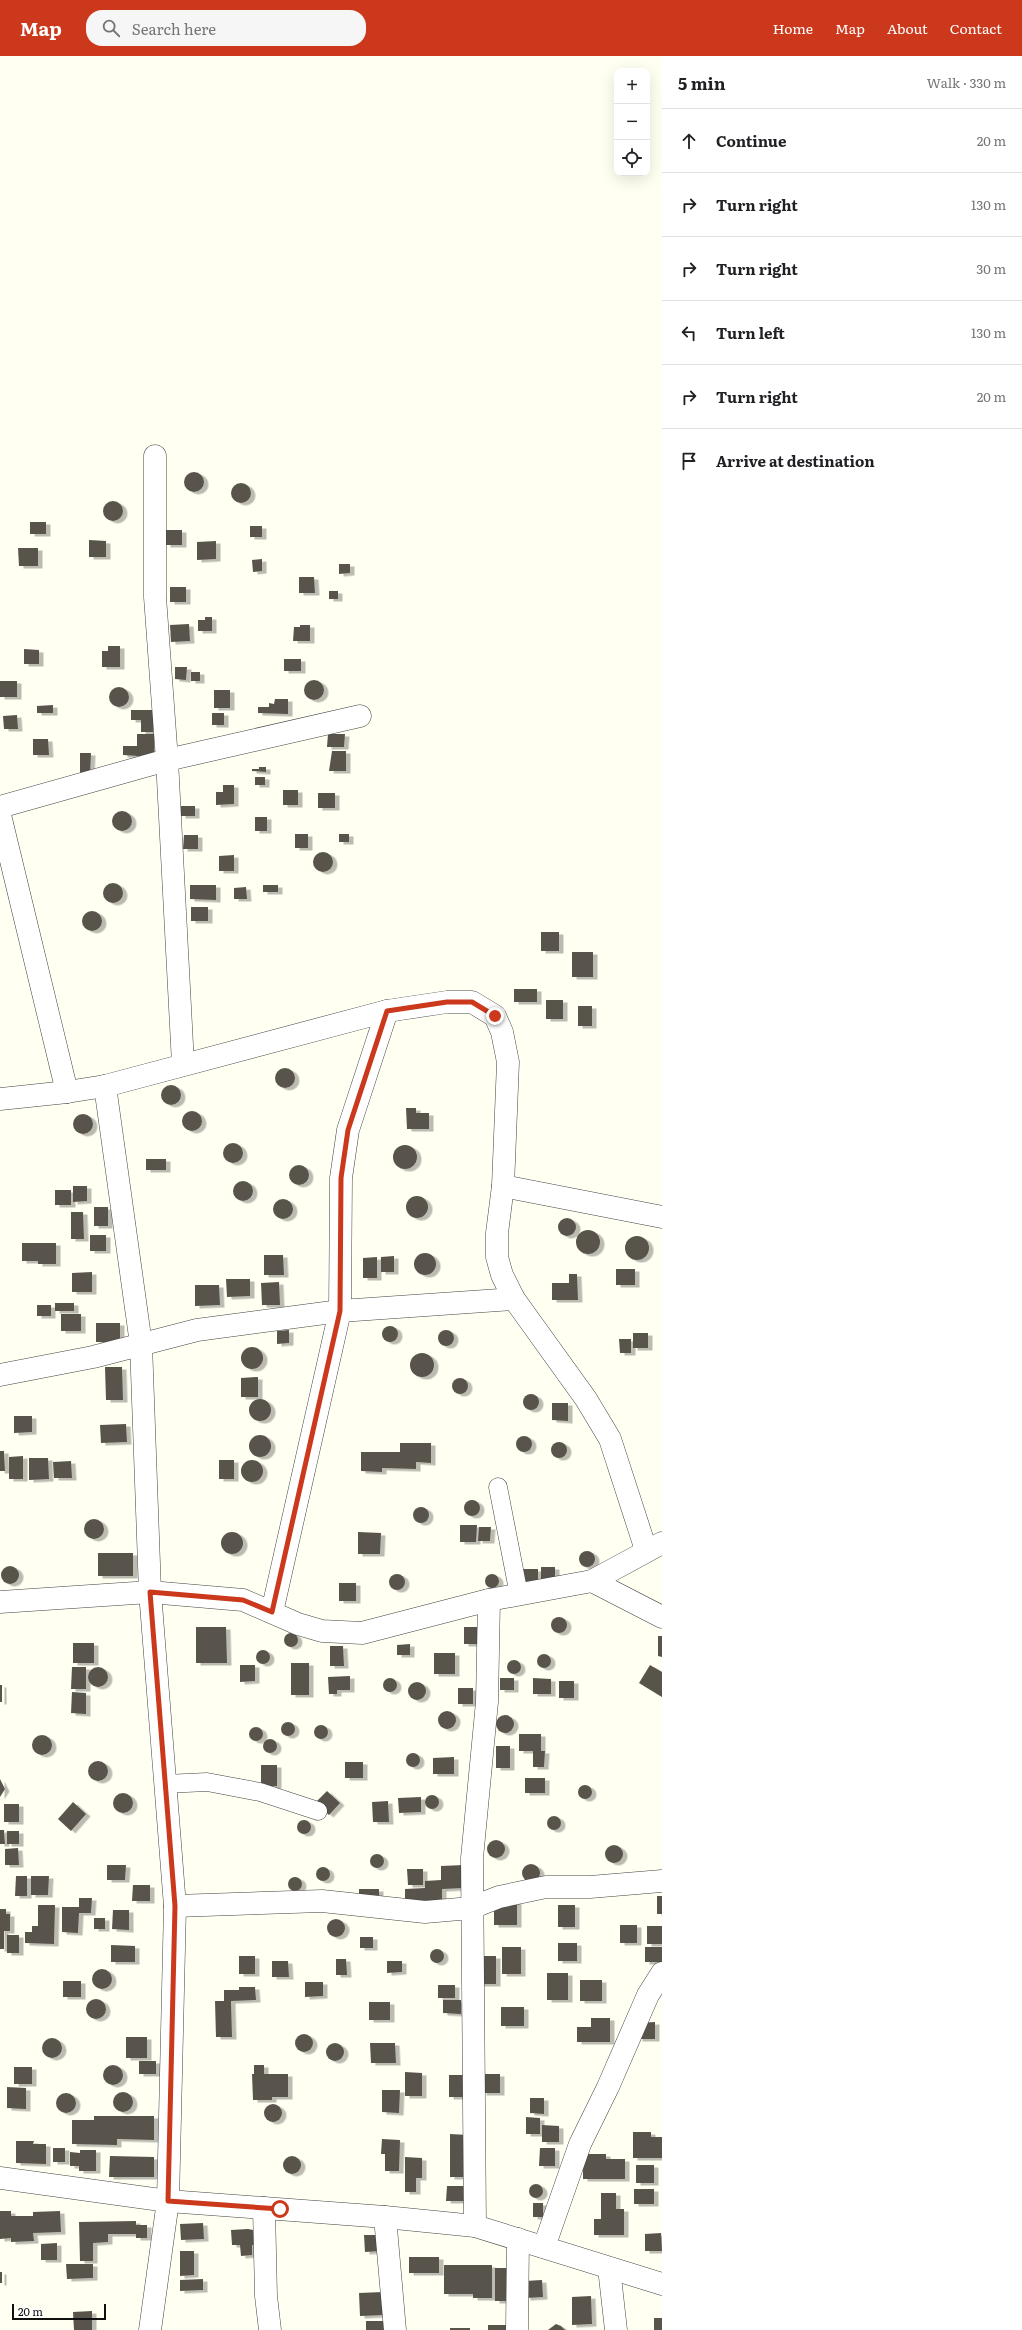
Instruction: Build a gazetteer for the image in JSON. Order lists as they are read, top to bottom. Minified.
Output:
{"scale_bar":"20 m","page":{"header":"Map","search":"Search here","nav":["Home","Map","About","Contact"],"heading":["5 min","Walk · 330 m"],"map_buttons":["+","−"],"list":[["Continue","20 m"],["Turn right","130 m"],["Turn right","30 m"],["Turn left","130 m"],["Turn right","20 m"],"Arrive at destination"],"scale":"20 m"}}
